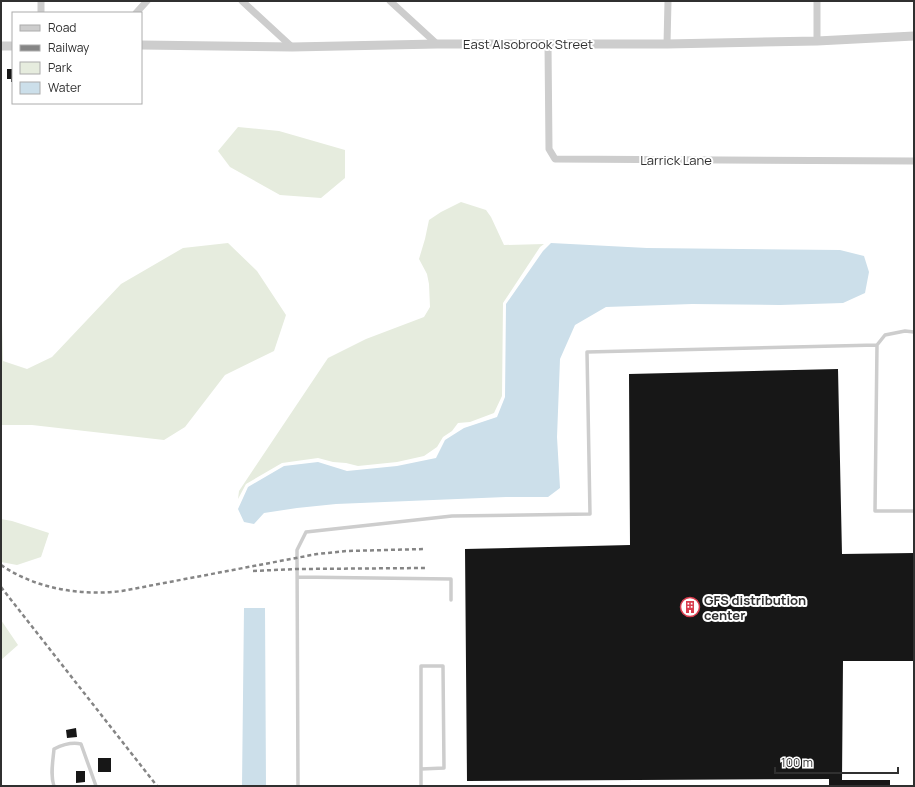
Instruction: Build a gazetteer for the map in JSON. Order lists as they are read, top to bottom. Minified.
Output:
{"streets":{"street":["East Alsobrook Street","Larrick Lane"]},"crossings":[["East Alsobrook Street","Larrick Lane"]],"places":{"building":["GFS distribution center"]},"legend":["Road","Railway","Park","Water"],"scale_bar":"100 m"}
